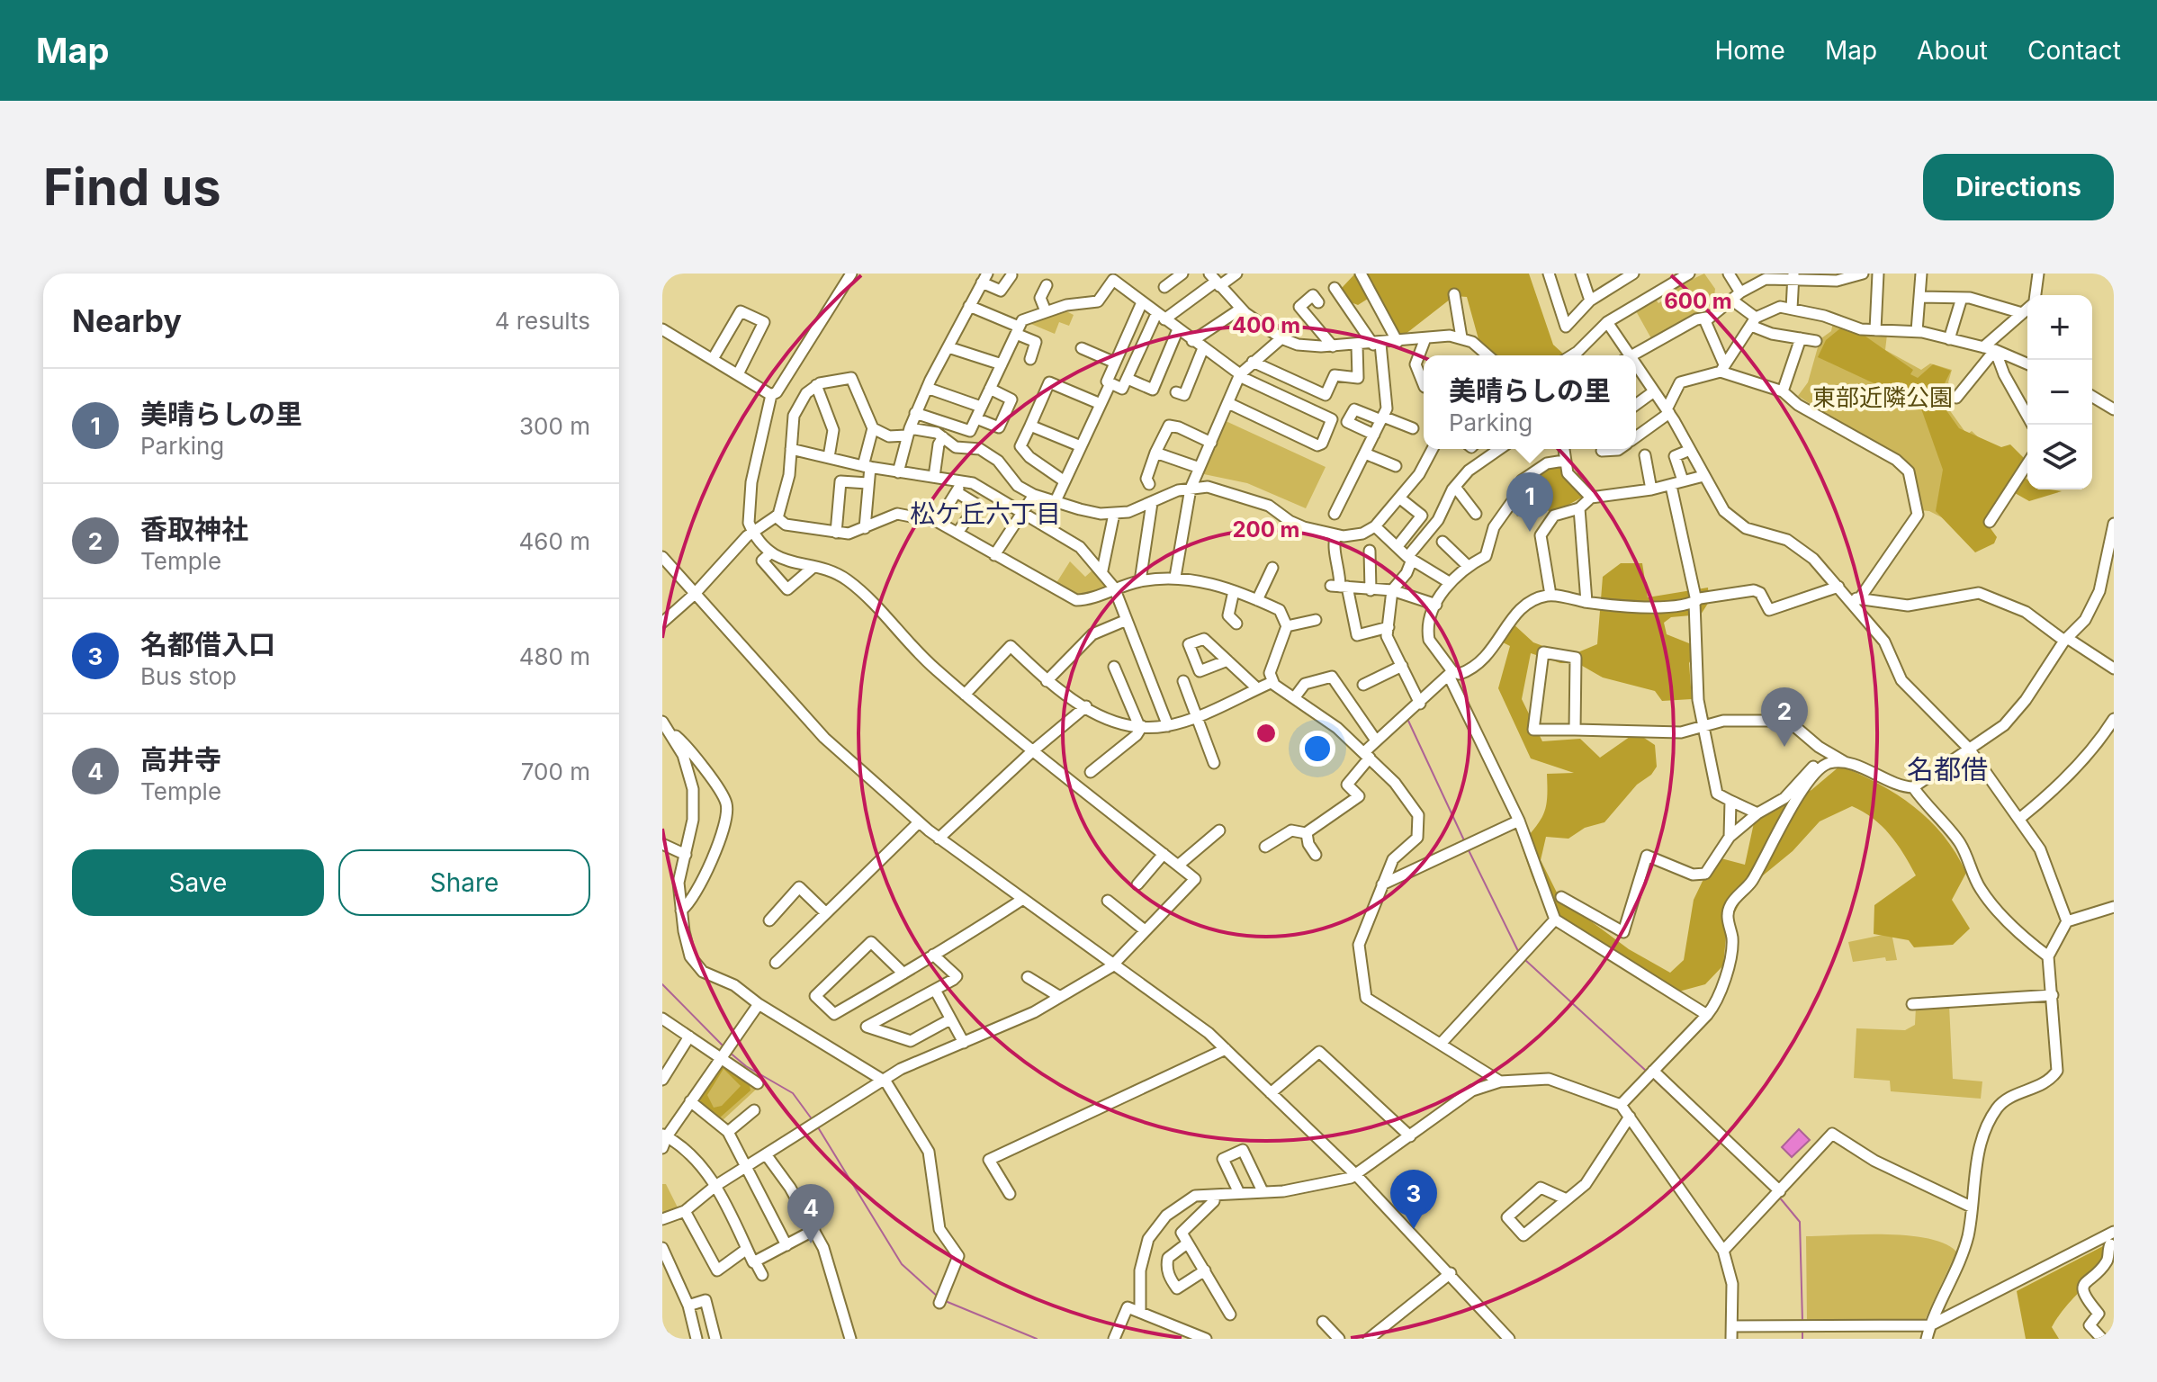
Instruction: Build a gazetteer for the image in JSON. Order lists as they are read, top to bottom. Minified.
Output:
{"districts":["松ケ丘六丁目","名都借"],"parks":["東部近隣公園"],"page":{"header":"Map","nav":["Home","Map","About","Contact"],"buttons":["Directions",["Save","Share"]],"title":"Find us","heading":["Nearby","4 results"],"map_buttons":["+","−"],"popup":["美晴らしの里","Parking"],"list":[{"mark":"1","name":"美晴らしの里","note":"Parking","value":"300 m"},{"mark":"2","name":"香取神社","note":"Temple","value":"460 m"},{"mark":"3","name":"名都借入口","note":"Bus stop","value":"480 m"},{"mark":"4","name":"高井寺","note":"Temple","value":"700 m"}],"pins":["1","2","3","4"]},"rings":["600 m","400 m","200 m"]}
